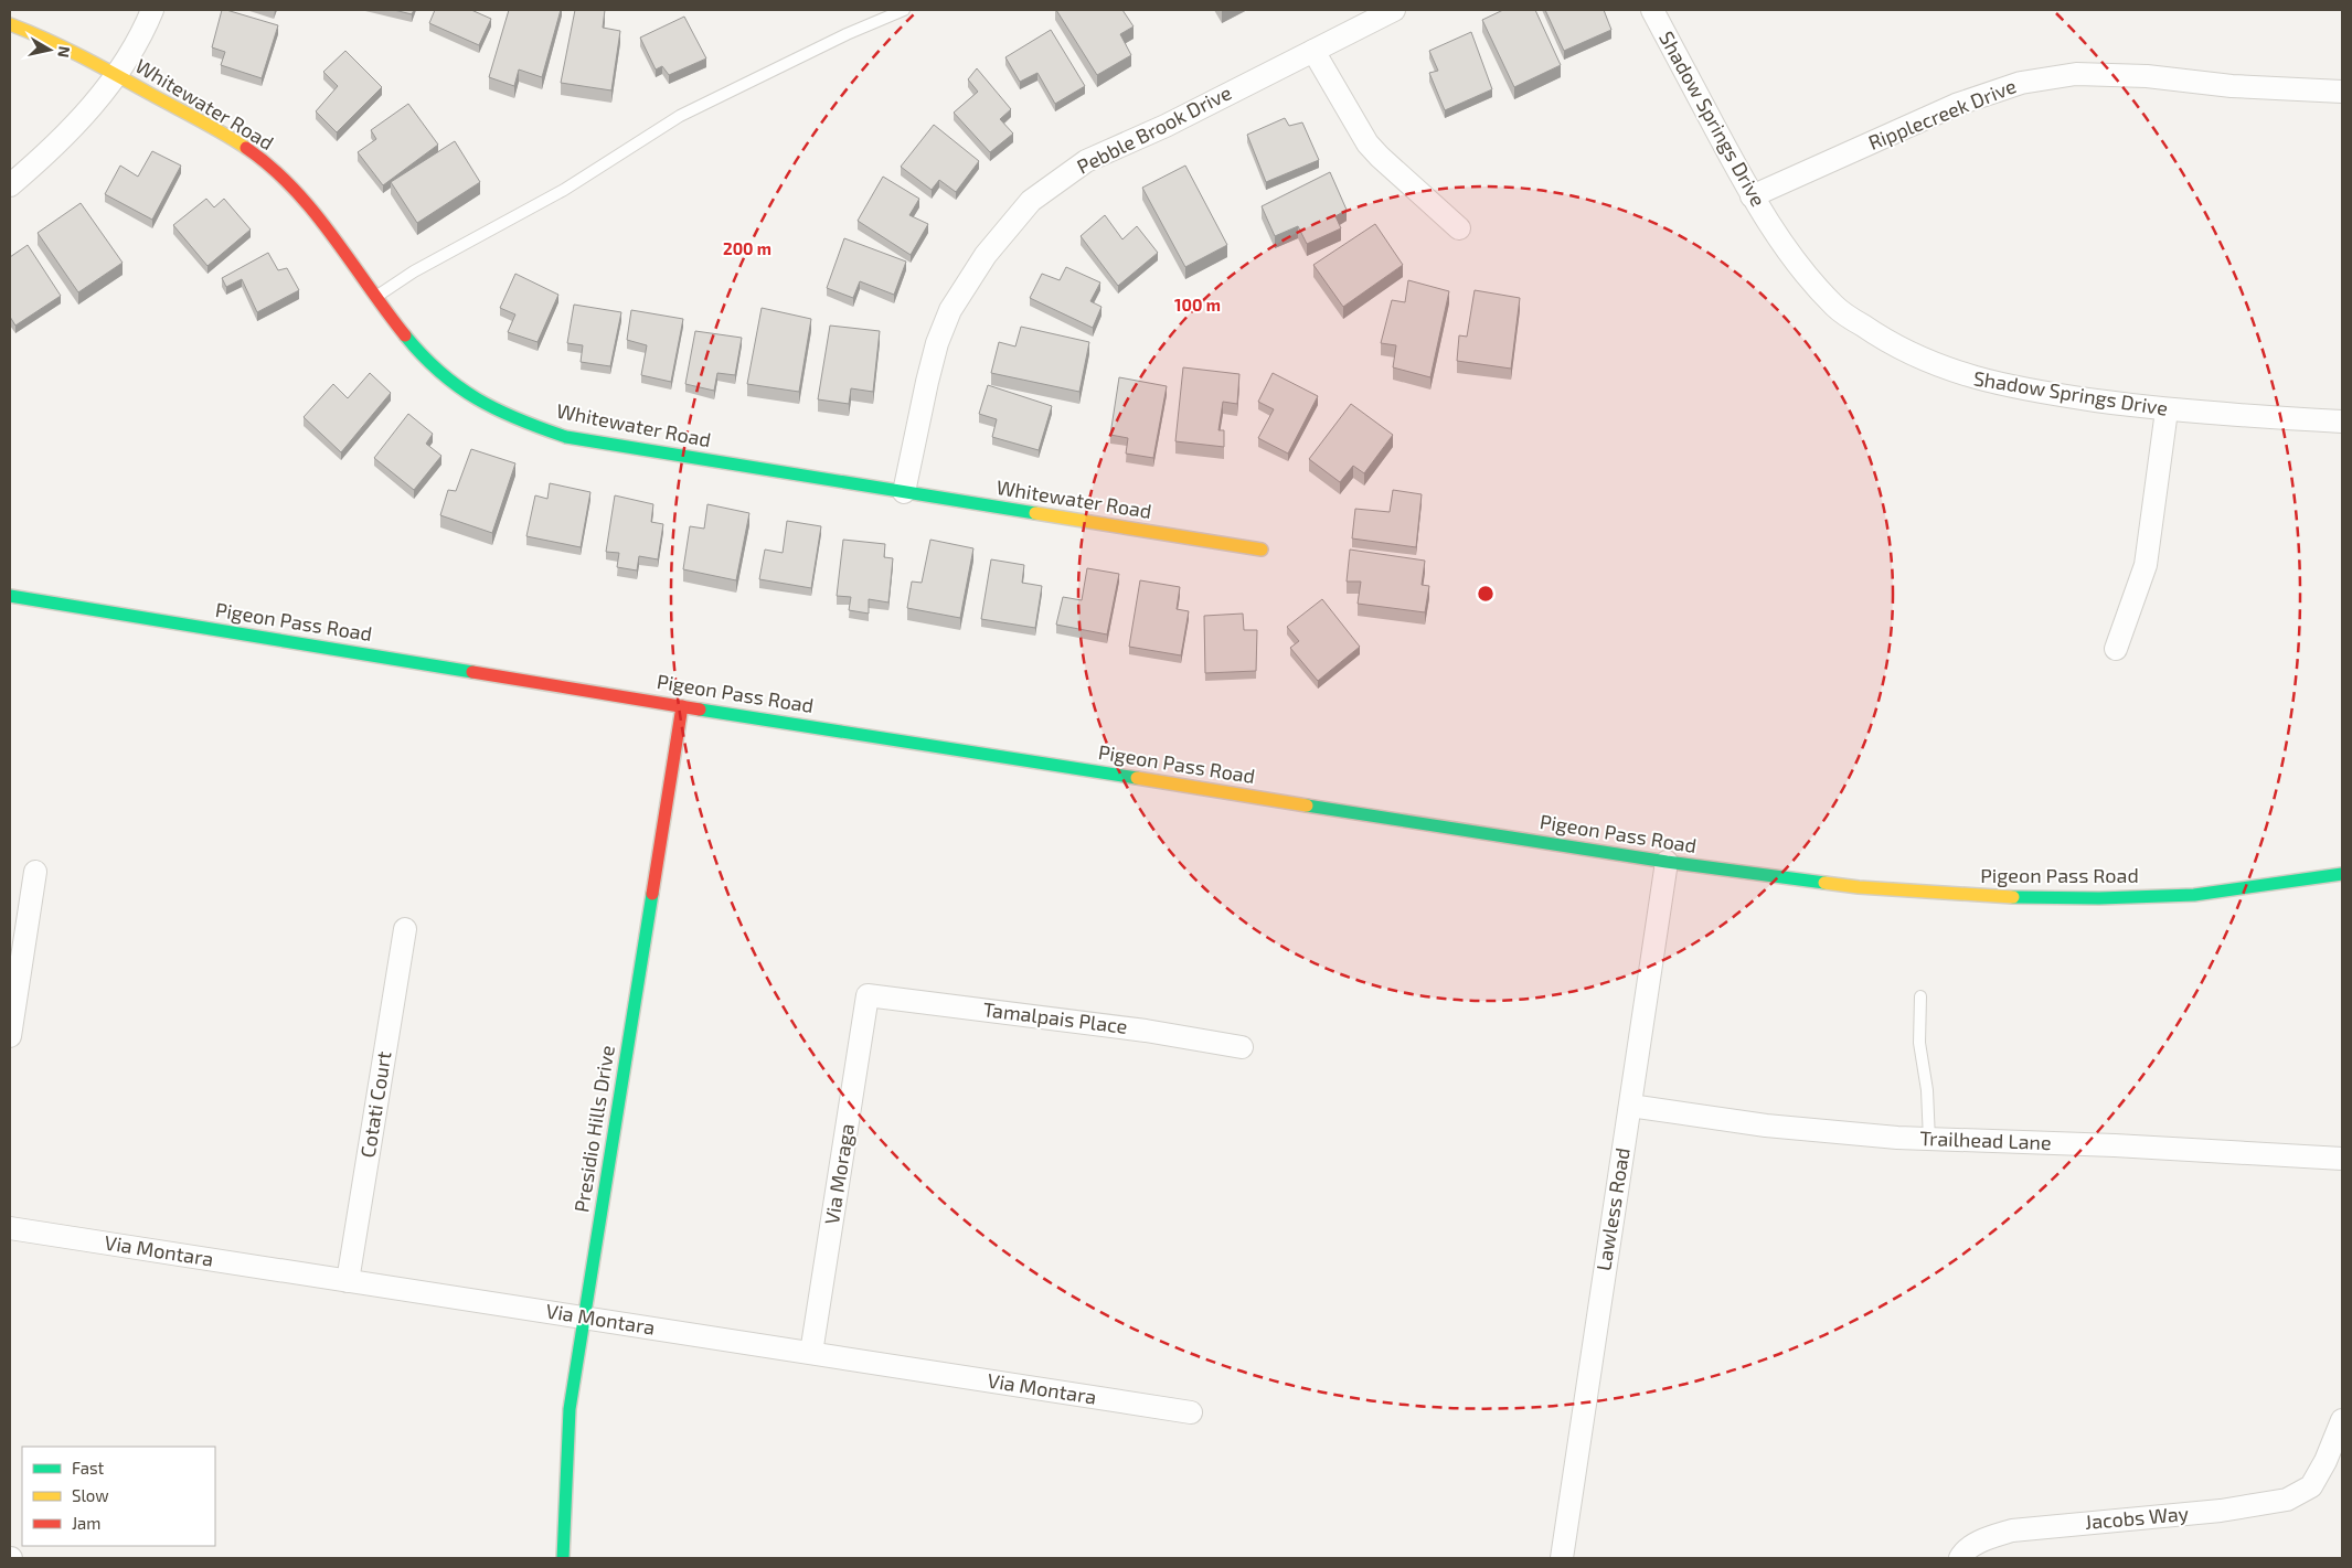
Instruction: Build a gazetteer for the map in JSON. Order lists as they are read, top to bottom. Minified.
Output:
{"streets":{"street":["Whitewater Road","Ripplecreek Drive","Shadow Springs Drive","Pebble Brook Drive","Pigeon Pass Road","Tamalpais Place","Cotati Court","Presidio Hills Drive","Trailhead Lane","Via Moraga","Lawless Road","Via Montara","Jacobs Way"]},"crossings":[["Whitewater Road","Pebble Brook Drive"],["Ripplecreek Drive","Shadow Springs Drive"],["Pigeon Pass Road","Presidio Hills Drive"],["Pigeon Pass Road","Lawless Road"],["Tamalpais Place","Via Moraga"],["Cotati Court","Via Montara"],["Presidio Hills Drive","Via Montara"],["Trailhead Lane","Lawless Road"],["Via Moraga","Via Montara"]],"legend":["Fast","Slow","Jam"],"north":"right","rings":["200 m","100 m"]}
